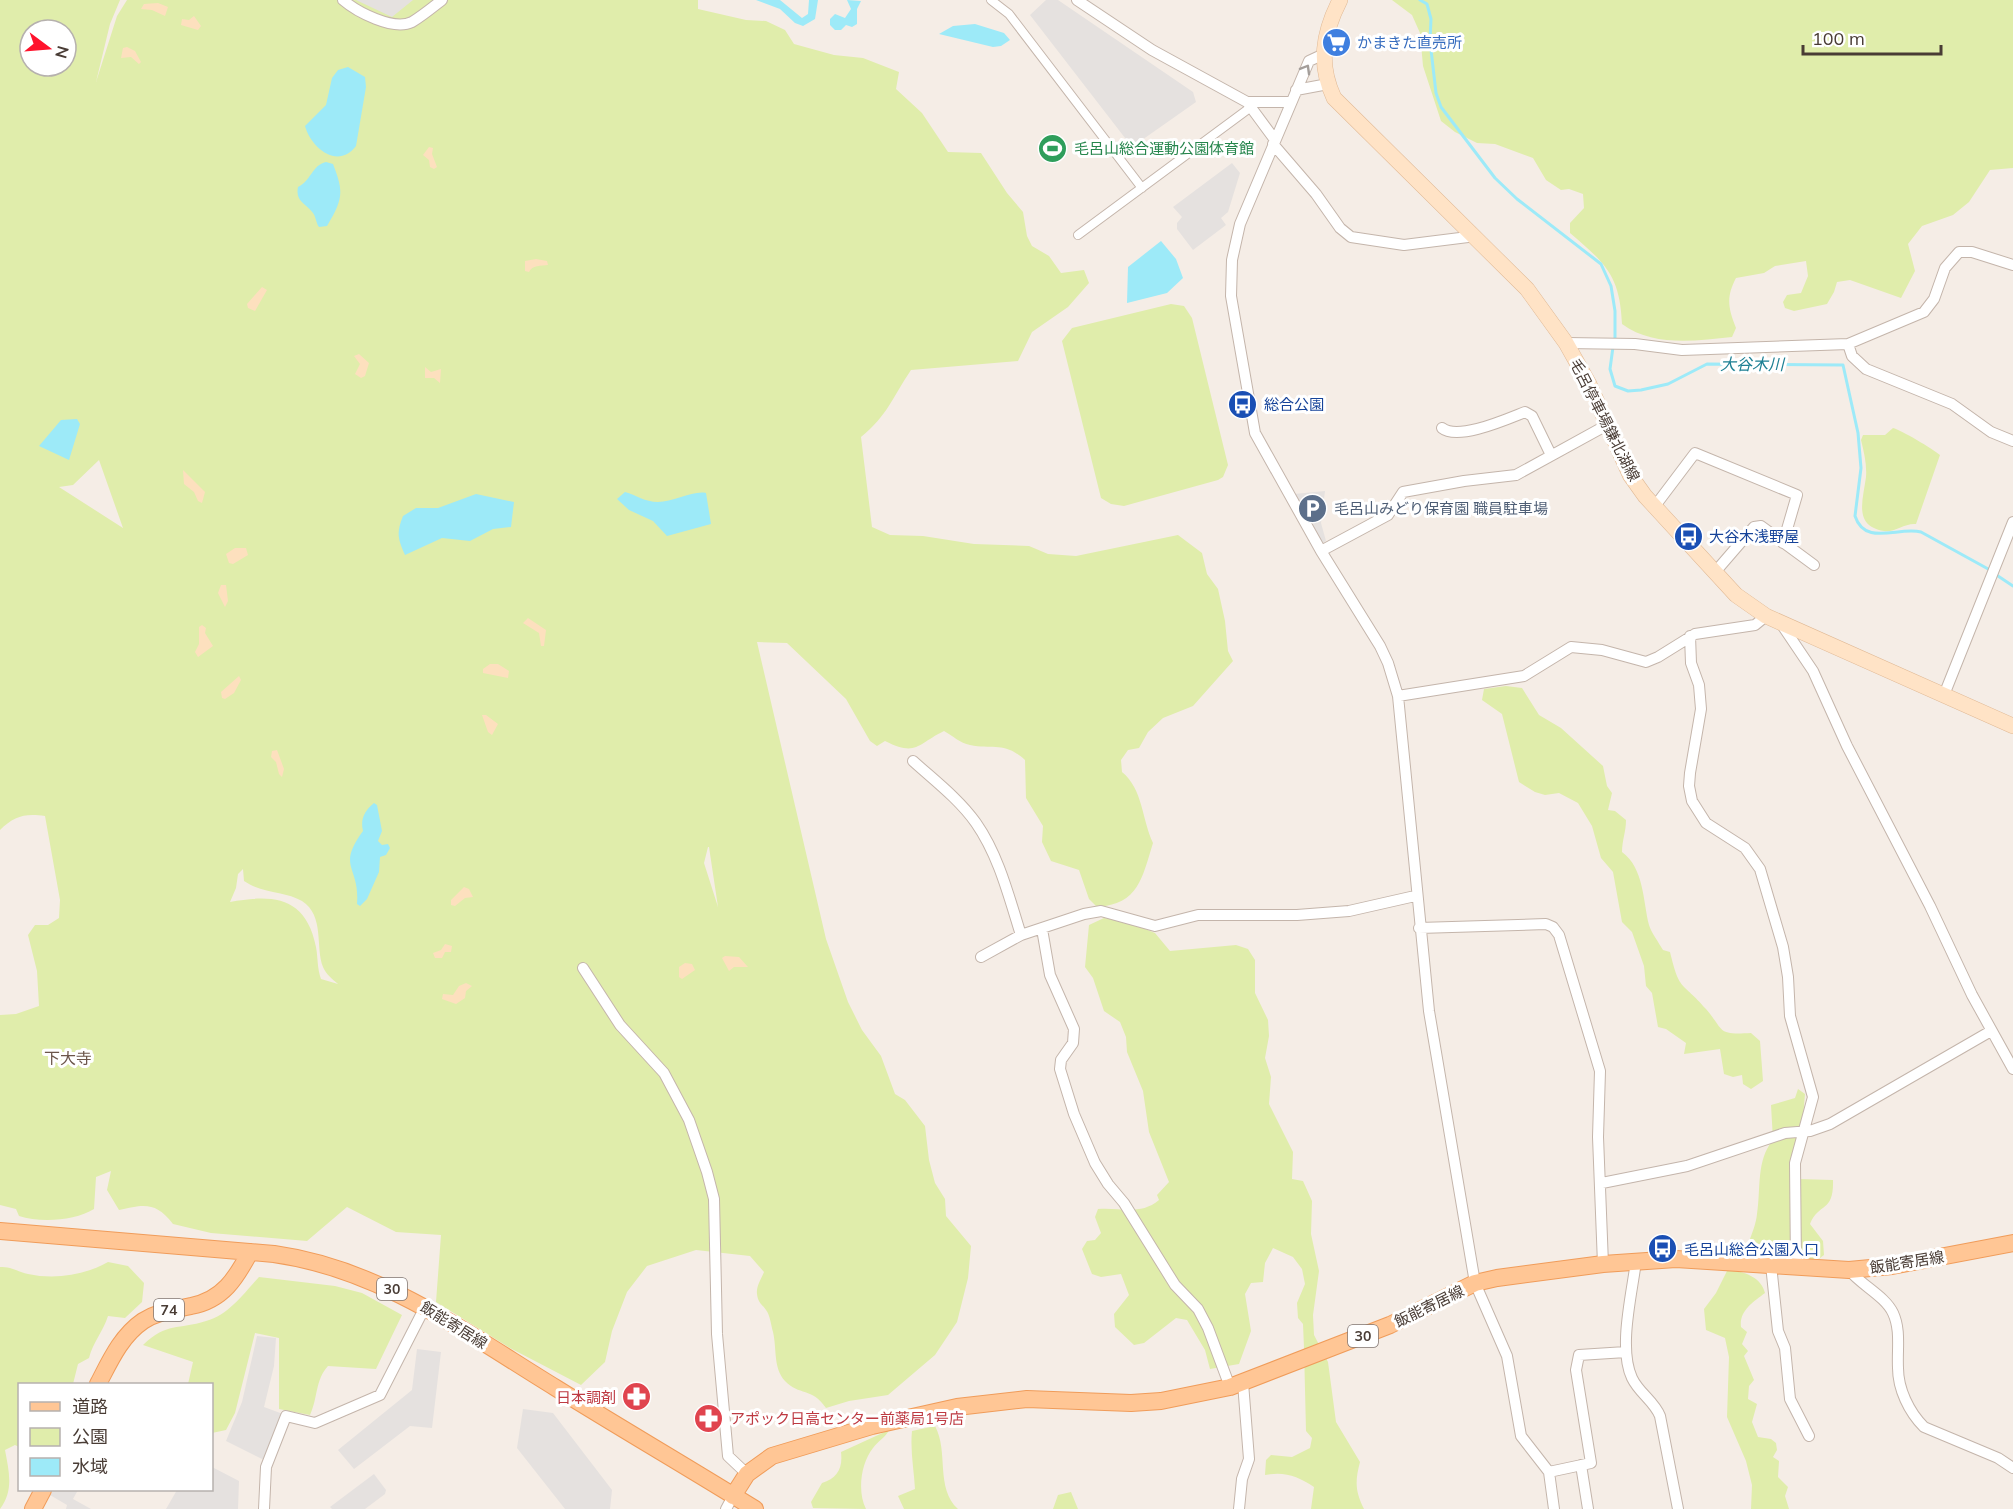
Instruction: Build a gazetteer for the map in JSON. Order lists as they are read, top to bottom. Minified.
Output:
{"streets":{"main road":["毛呂停車場鎌北湖線","飯能寄居線","30","74"]},"crossings":[["飯能寄居線","74"]],"districts":["下大寺"],"water":["大谷木川"],"places":{"supermarket":["かまきた直売所"],"sports":["毛呂山総合運動公園体育館"],"bus stop":["総合公園","大谷木浅野屋","毛呂山総合公園入口"],"parking":["毛呂山みどり保育園 職員駐車場"],"pharmacy":["日本調剤","アポック日高センター前薬局1号店"]},"legend":["道路","公園","水域"],"scale_bar":"100 m","north":"right"}
